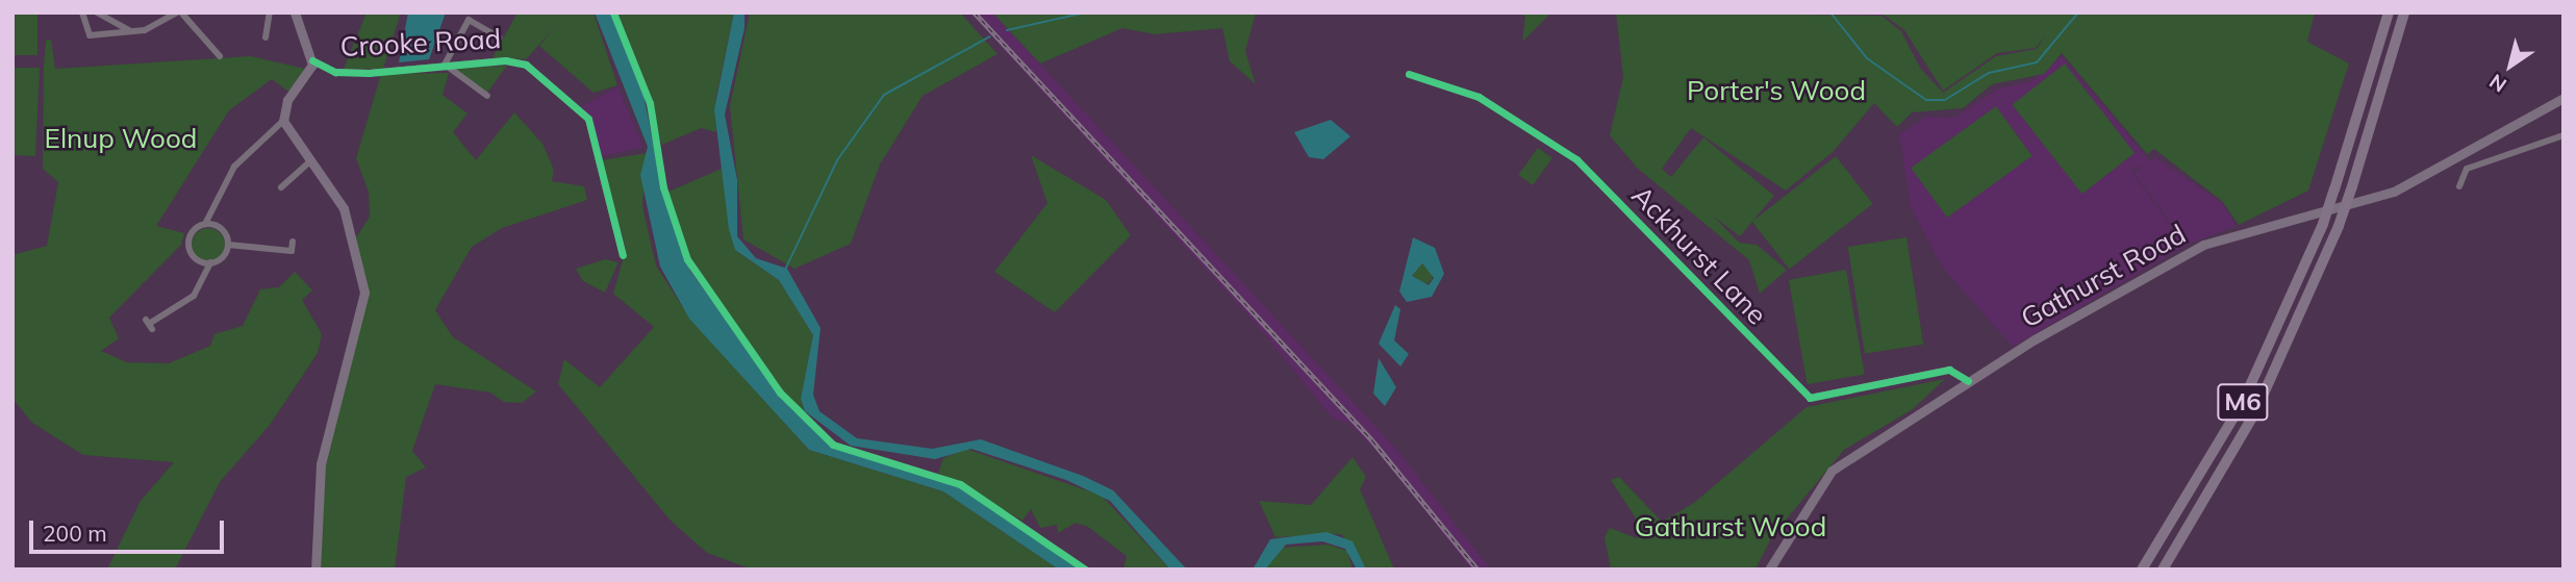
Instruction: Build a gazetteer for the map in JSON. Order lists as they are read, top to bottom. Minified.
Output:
{"streets":{"highway":["M6"],"main road":["Gathurst Road"],"street":["Crooke Road","Ackhurst Lane"]},"crossings":[["Ackhurst Lane","Gathurst Road"]],"parks":["Porter's Wood","Elnup Wood","Gathurst Wood"],"scale_bar":"200 m","north":"bottom left"}
